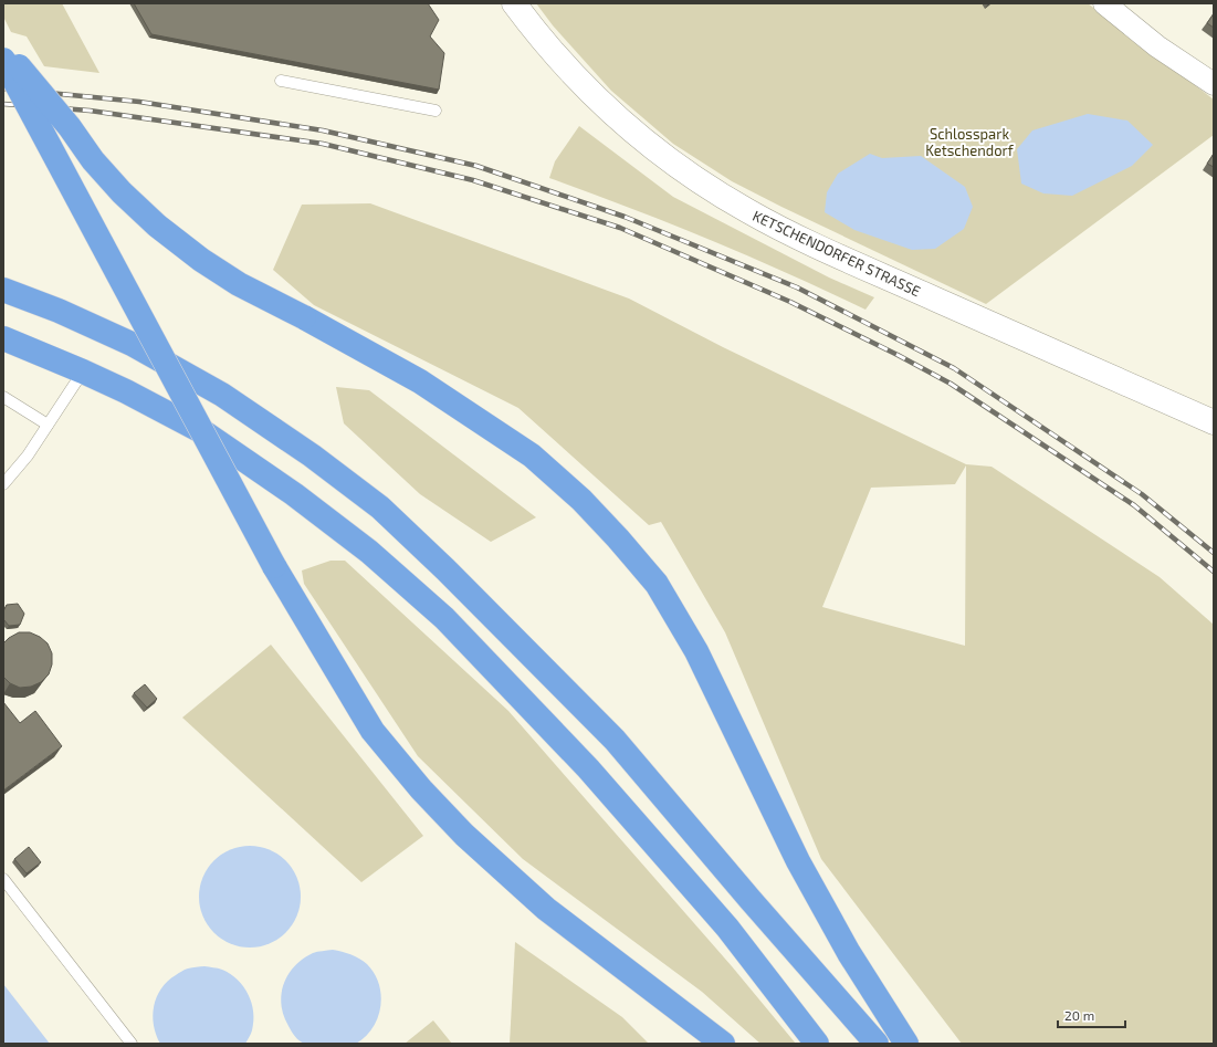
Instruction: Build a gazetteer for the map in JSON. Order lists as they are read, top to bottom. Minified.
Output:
{"streets":{"street":["KETSCHENDORFER STRASSE"]},"parks":["Schlosspark Ketschendorf"],"scale_bar":"20 m"}
